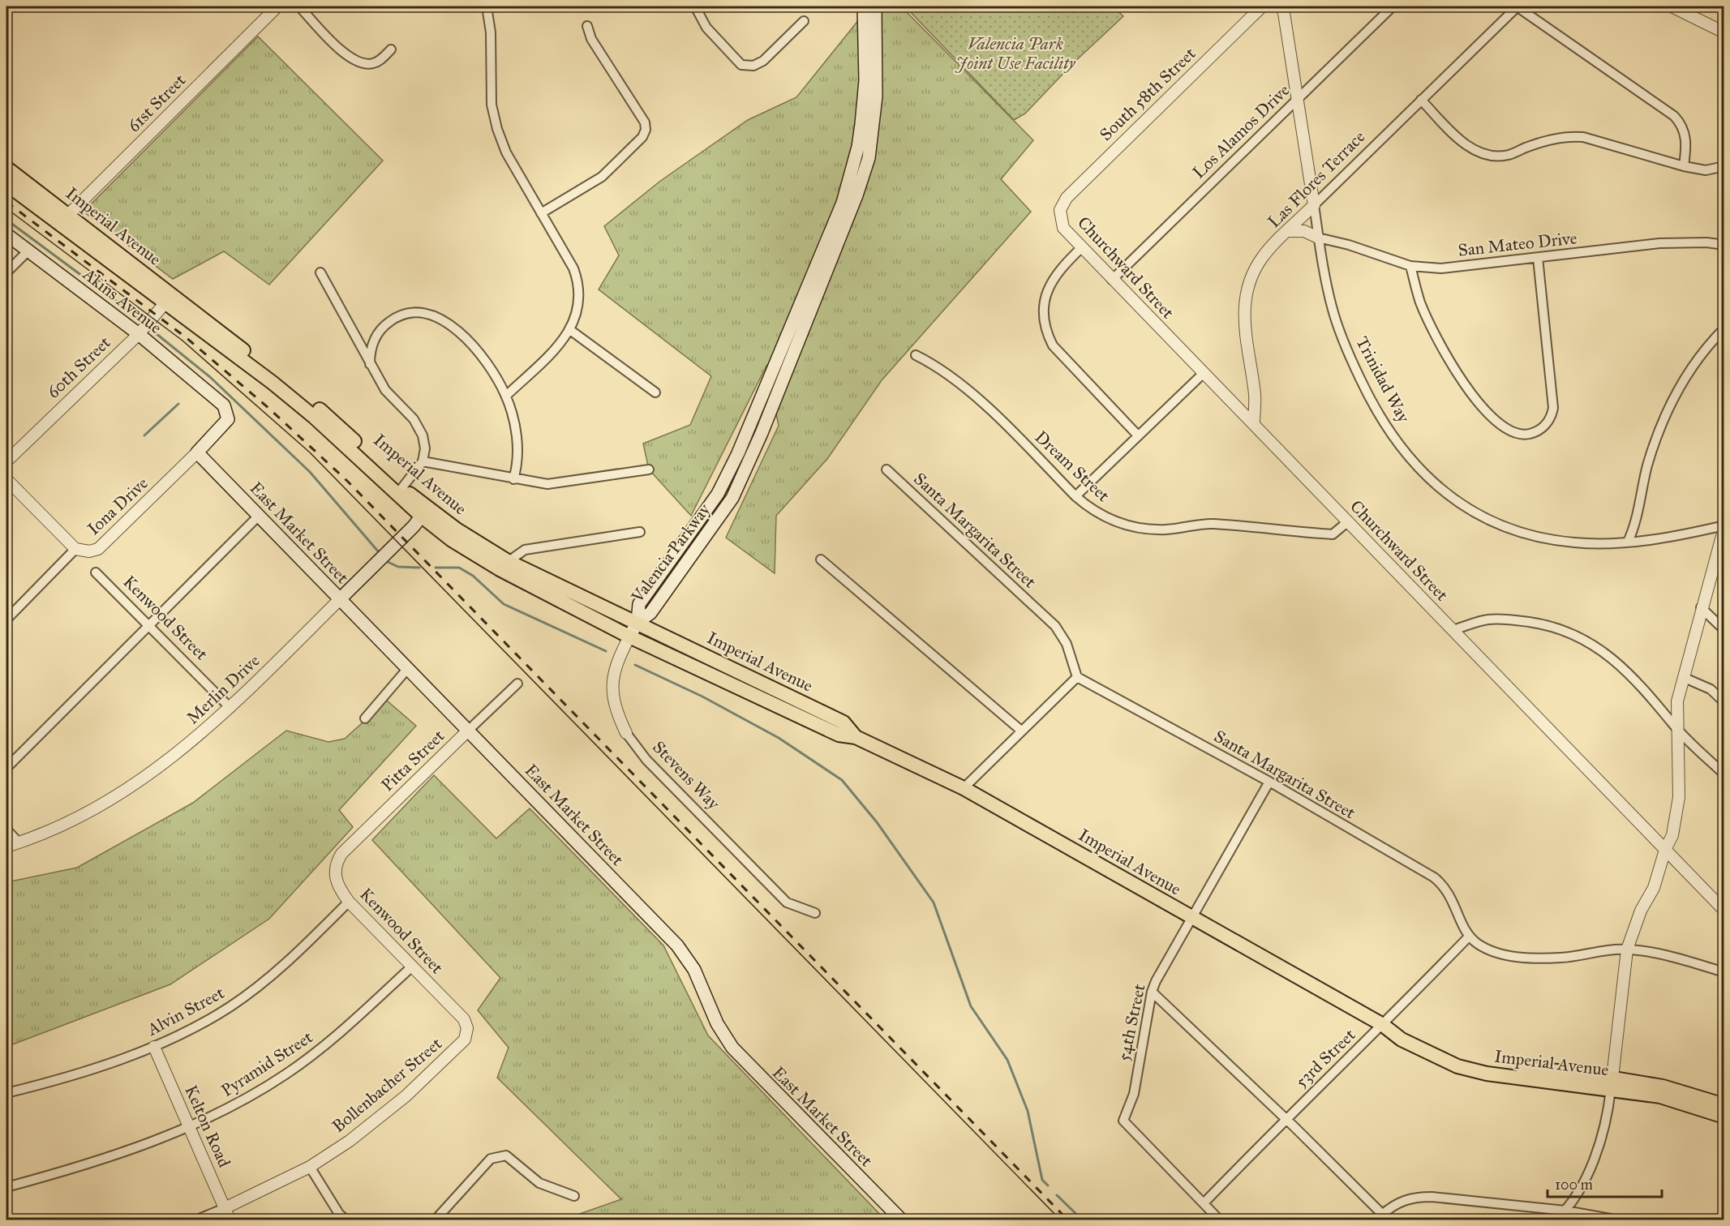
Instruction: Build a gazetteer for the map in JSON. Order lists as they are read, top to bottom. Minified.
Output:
{"streets":{"main road":["Imperial Avenue","Akins Avenue","Iona Drive","East Market Street","Valencia Parkway","Merlin Drive","Stevens Way"],"street":["South 58th Street","61st Street","Los Alamos Drive","Las Flores Terrace","San Mateo Drive","Churchward Street","60th Street","Trinidad Way","Dream Street","Santa Margarita Street","Kenwood Street","Pitta Street","Alvin Street","54th Street","53rd Street","Pyramid Street","Bollenbacher Street","Kelton Road"]},"crossings":[["South 58th Street","Churchward Street"],["61st Street","Imperial Avenue"],["Los Alamos Drive","Churchward Street"],["Los Alamos Drive","Trinidad Way"],["Las Flores Terrace","Churchward Street"],["Las Flores Terrace","Trinidad Way"],["Imperial Avenue","60th Street"],["Imperial Avenue","Valencia Parkway"],["Imperial Avenue","Merlin Drive"],["Imperial Avenue","Stevens Way"],["Imperial Avenue","54th Street"],["Imperial Avenue","53rd Street"],["San Mateo Drive","Trinidad Way"],["Churchward Street","Dream Street"],["Akins Avenue","60th Street"],["Akins Avenue","Iona Drive"],["Iona Drive","East Market Street"],["Santa Margarita Street","54th Street"],["Santa Margarita Street","53rd Street"],["East Market Street","Merlin Drive"],["East Market Street","Pitta Street"],["Valencia Parkway","Stevens Way"],["Kenwood Street","Merlin Drive"],["Kenwood Street","Pitta Street"],["Kenwood Street","Alvin Street"],["Kenwood Street","Pyramid Street"],["Kenwood Street","Bollenbacher Street"],["Alvin Street","Kelton Road"],["54th Street","53rd Street"],["Pyramid Street","Kelton Road"],["Bollenbacher Street","Kelton Road"]],"parks":["Valencia Park Joint Use Facility"],"scale_bar":"100 m"}
